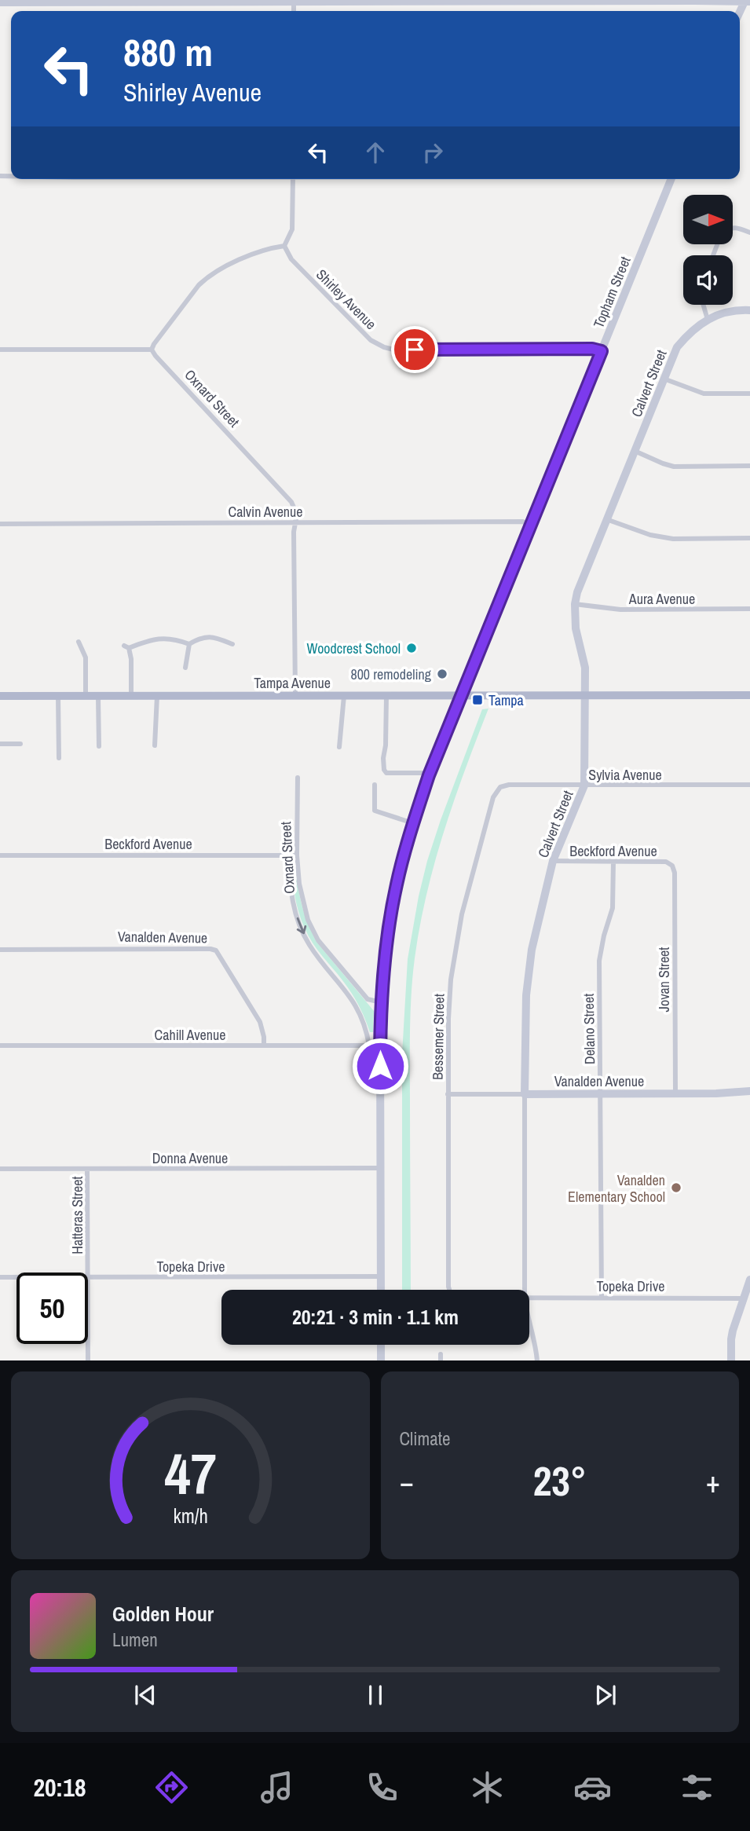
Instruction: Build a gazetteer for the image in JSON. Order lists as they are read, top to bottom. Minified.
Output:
{"streets":{"main road":["Topham Street","Calvert Street","Tampa Avenue","Vanalden Avenue"],"street":["Shirley Avenue","Oxnard Street","Calvin Avenue","Aura Avenue","Sylvia Avenue","Beckford Avenue","Jovan Street","Delano Street","Cahill Avenue","Bessemer Street","Donna Avenue","Hatteras Street","Topeka Drive"]},"crossings":[["Topham Street","Shirley Avenue"],["Topham Street","Oxnard Street"],["Topham Street","Calvin Avenue"],["Topham Street","Tampa Avenue"],["Topham Street","Cahill Avenue"],["Calvert Street","Aura Avenue"],["Calvert Street","Tampa Avenue"],["Calvert Street","Sylvia Avenue"],["Calvert Street","Beckford Avenue"],["Calvert Street","Vanalden Avenue"],["Oxnard Street","Calvin Avenue"],["Oxnard Street","Tampa Avenue"],["Oxnard Street","Beckford Avenue"],["Oxnard Street","Cahill Avenue"],["Sylvia Avenue","Bessemer Street"],["Beckford Avenue","Jovan Street"],["Beckford Avenue","Delano Street"],["Vanalden Avenue","Jovan Street"],["Vanalden Avenue","Delano Street"],["Vanalden Avenue","Cahill Avenue"],["Vanalden Avenue","Bessemer Street"],["Delano Street","Topeka Drive"],["Donna Avenue","Hatteras Street"]],"places":{"other":["Woodcrest School","800 remodeling","Vanalden Elementary School"],"transit":["Tampa"]},"north":"right","page":{"turn":["880 m","Shirley Avenue"],"limit":"50","trip":"20:21 · 3 min · 1.1 km","tile":"Climate","heat":["−","23°","+"],"song":["Golden Hour","Lumen"],"tabs":"20:18","gauge":["47","km/h"]}}
